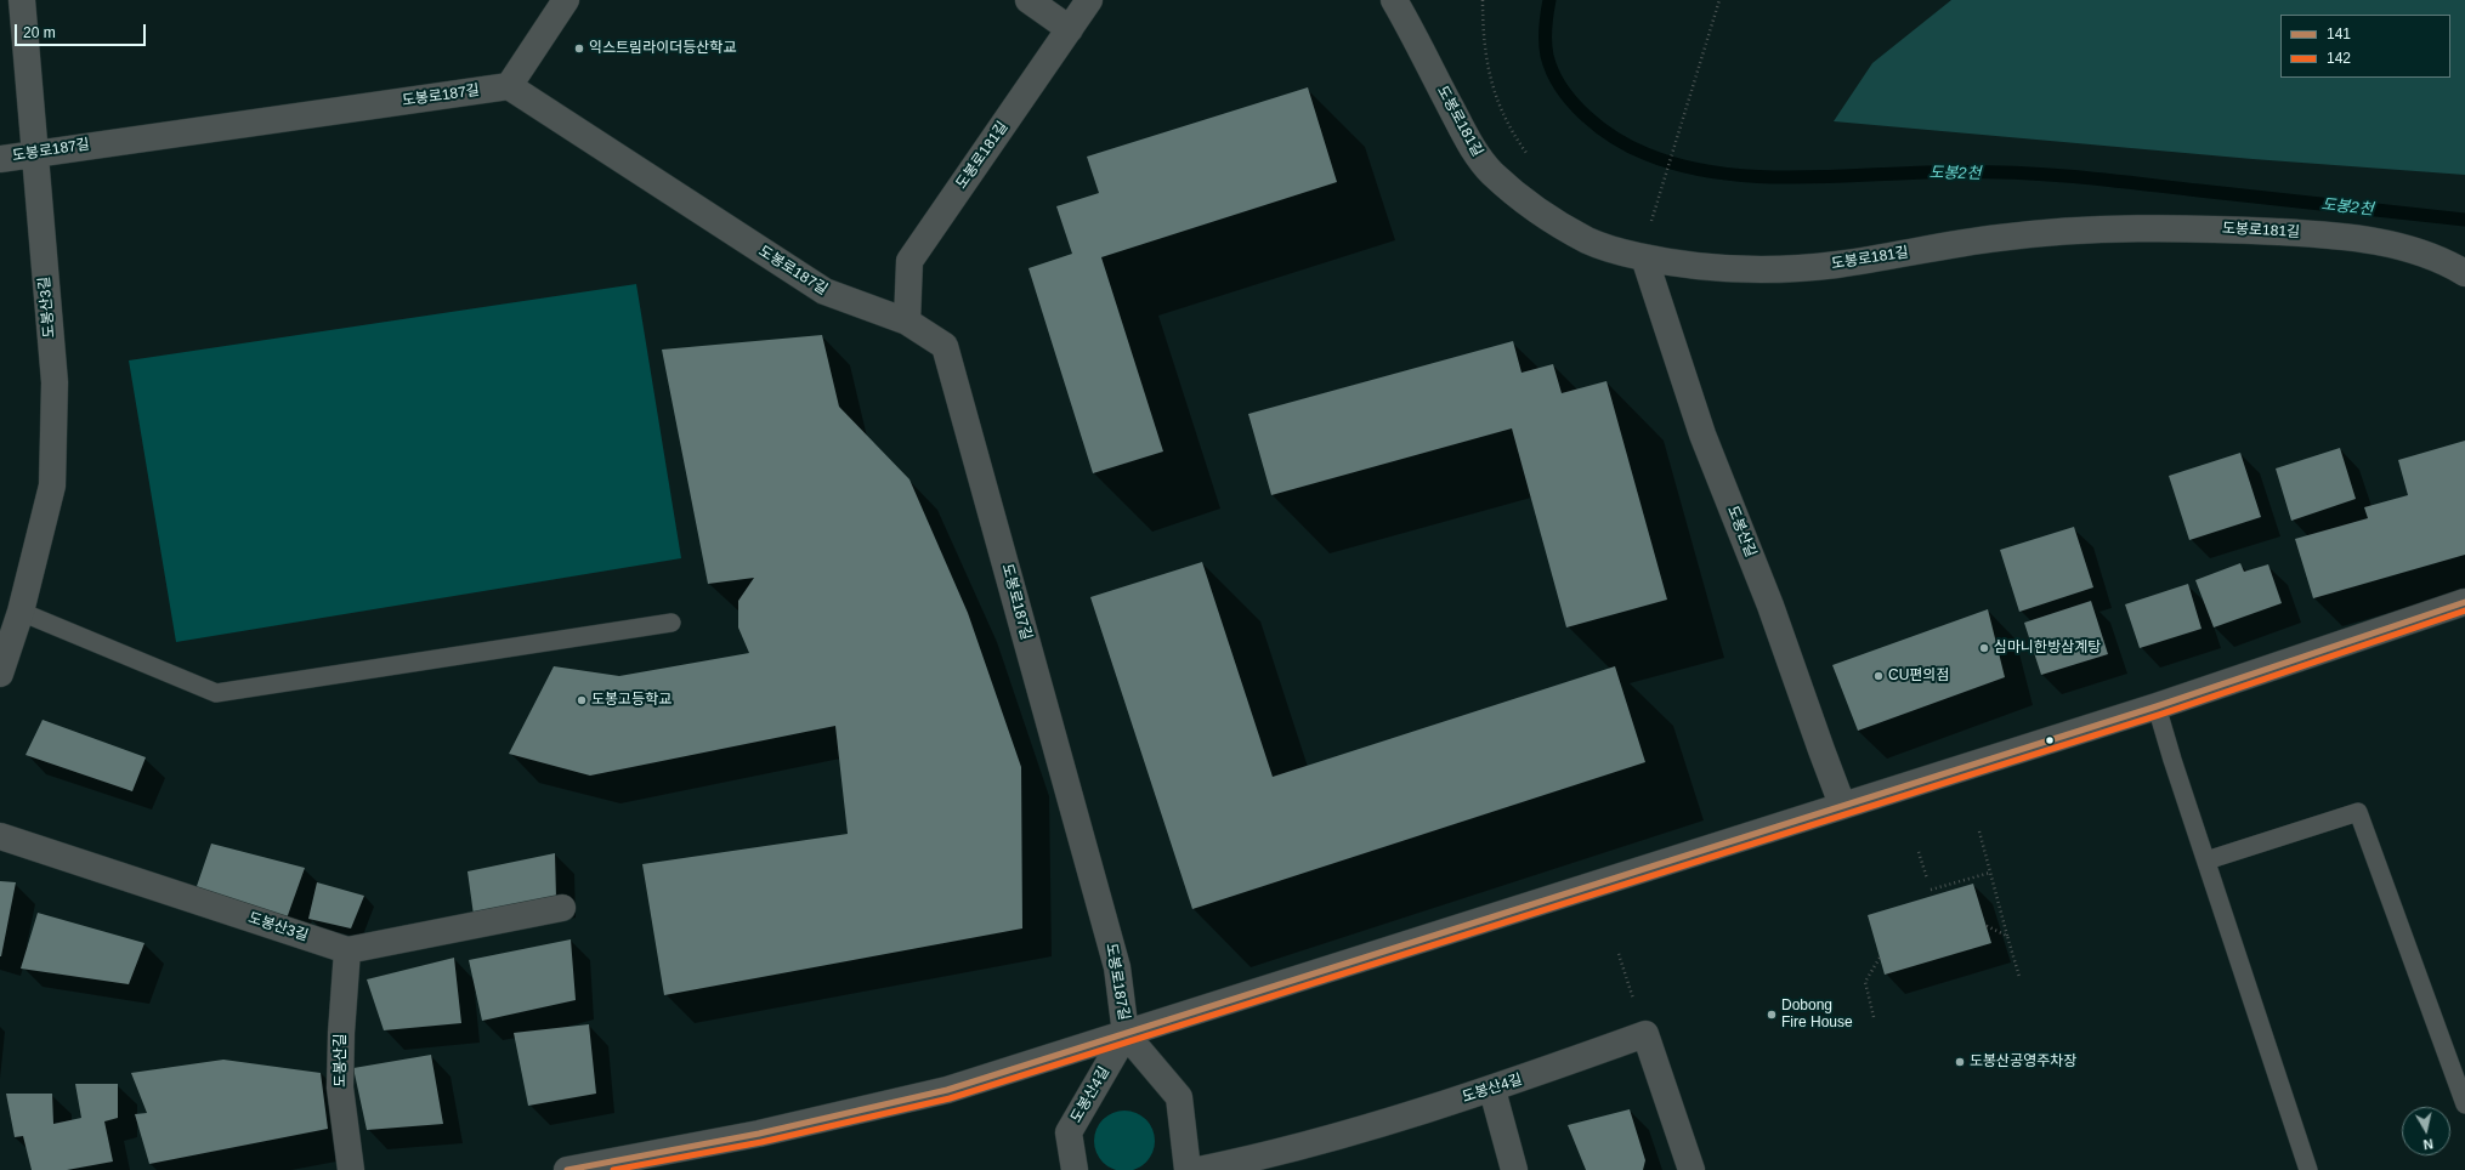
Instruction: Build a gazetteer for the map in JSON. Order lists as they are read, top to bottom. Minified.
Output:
{"streets":{"street":["도봉로187길","도봉로181길","도봉산3길","도봉산길","도봉산4길"]},"crossings":[["도봉로187길","도봉로181길"],["도봉로187길","도봉산3길"],["도봉로187길","도봉산4길"],["도봉로181길","도봉산길"],["도봉산3길","도봉산길"]],"water":["도봉2천"],"places":["익스트림라이더등산학교","심마니한방삼계탕","CU편의점","도봉고등학교","Dobong Fire House","도봉산공영주차장"],"lines":["transit line 141","transit line 142"],"legend":["141","142"],"scale_bar":"20 m","north":"bottom"}
